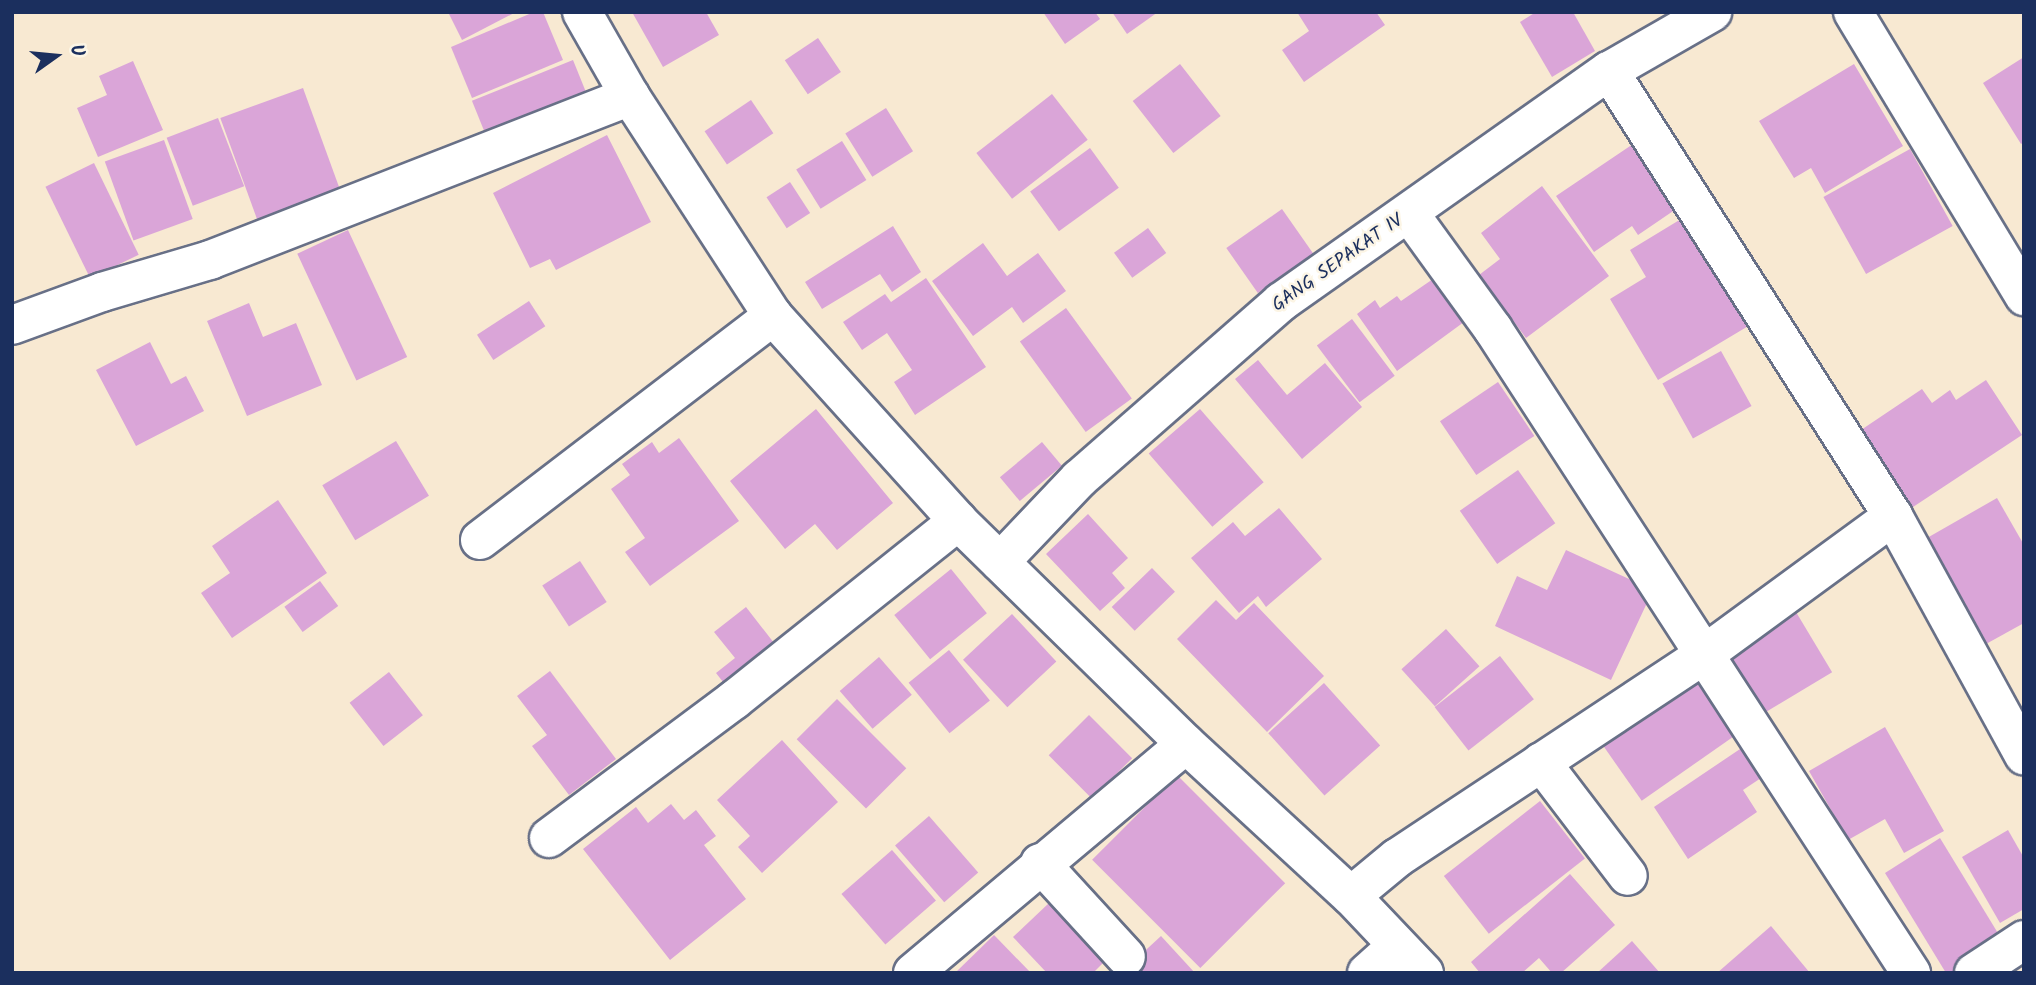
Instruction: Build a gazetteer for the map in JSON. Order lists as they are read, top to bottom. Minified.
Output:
{"streets":{"street":["GANG SEPAKAT IV"]},"north":"right"}
